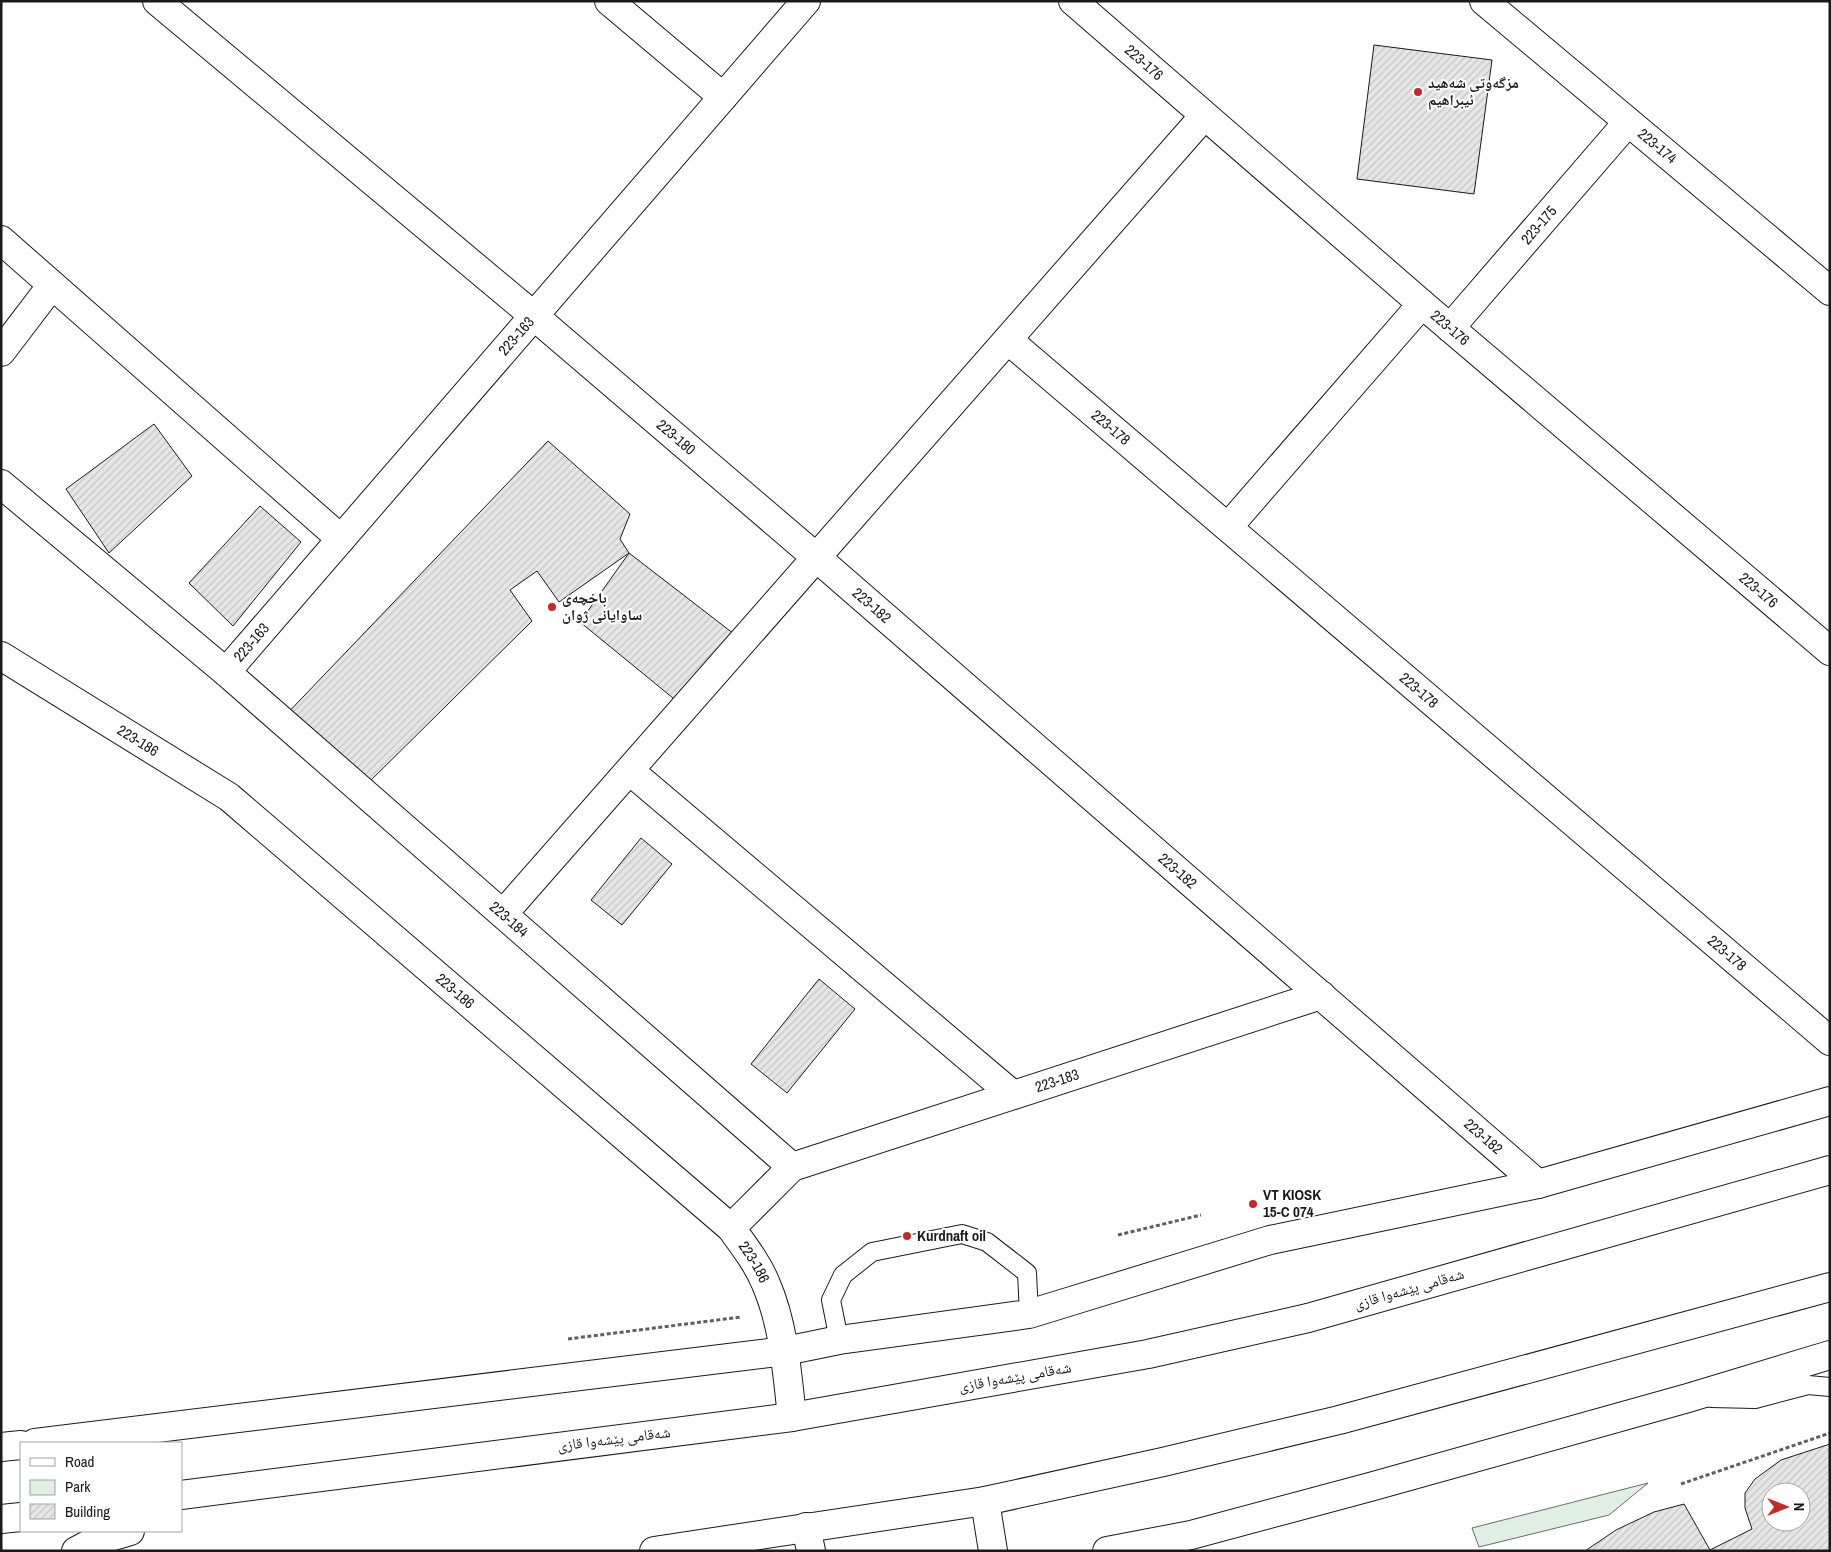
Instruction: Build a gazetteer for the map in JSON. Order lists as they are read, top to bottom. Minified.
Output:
{"streets":{"main road":["223-176","223-174","223-175","223-163","223-178","223-180","223-182","223-186","223-184","223-183","شەقامی پێشەوا قازی"]},"crossings":[["223-176","223-175"],["223-174","223-175"],["223-163","223-180"],["223-163","223-184"],["223-180","223-182"],["223-182","223-183"],["223-186","شەقامی پێشەوا قازی"],["223-184","223-183"]],"places":["مزگەوتی شەهید ئیبراهیم","باخچەی ساوایانی ژوان","VT KIOSK 15-C 074","Kurdnaft oil"],"legend":["Road","Park","Building"],"north":"right"}
